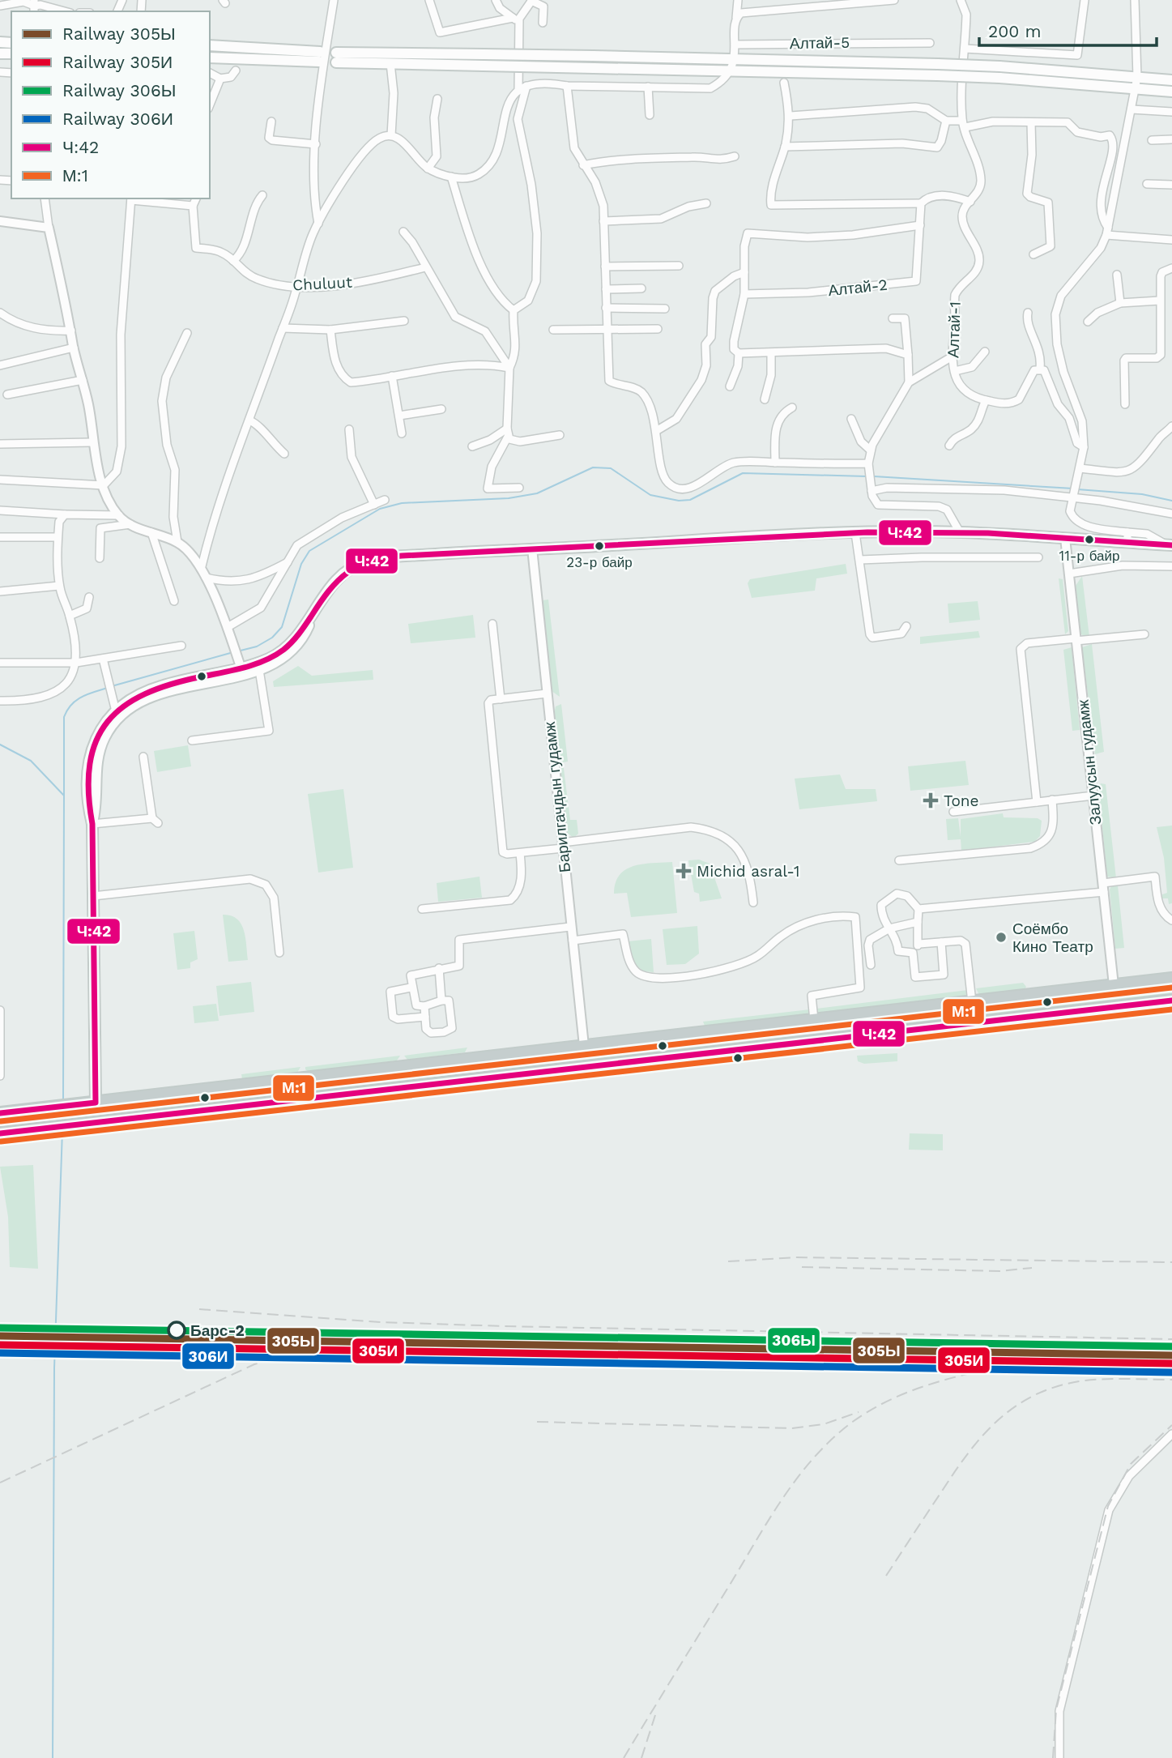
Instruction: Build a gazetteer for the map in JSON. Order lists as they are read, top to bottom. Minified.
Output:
{"streets":{"street":["Алтай-5","Chuluut","Алтай-2","Алтай-1","Залуусын гудамж","Барилгачдын гудамж"]},"places":{"other":["11-р байр","23-р байр","Соёмбо Кино Театр","Барс-2"],"health":["Tone","Michid asral-1"]},"lines":["transit line Ч:42","transit line М:1","rail line 306Ы","rail line 305Ы","rail line 305И","rail line 306И"],"legend":["Railway 305Ы","Railway 305И","Railway 306Ы","Railway 306И","Ч:42","М:1"],"scale_bar":"200 m"}
